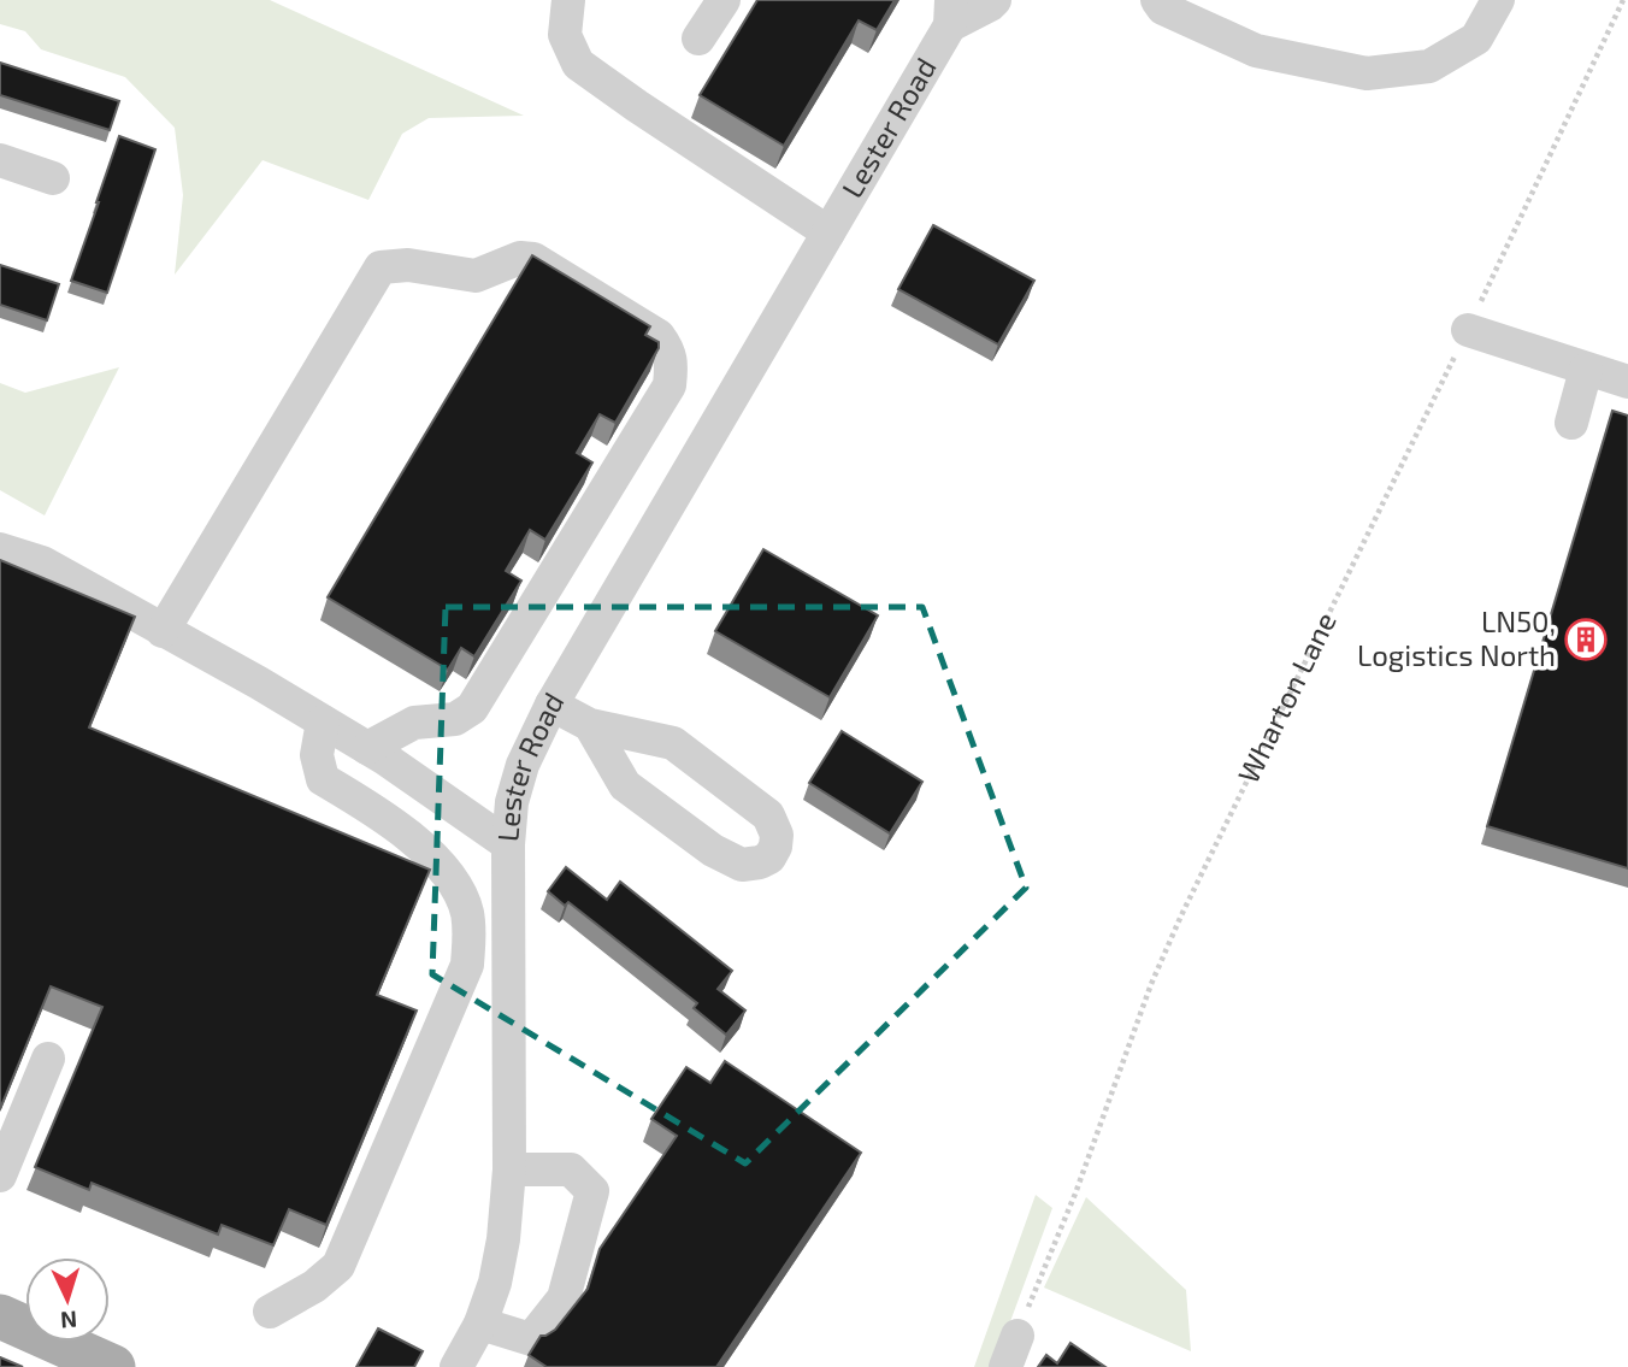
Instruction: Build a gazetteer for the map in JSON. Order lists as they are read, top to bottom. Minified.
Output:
{"streets":{"street":["Lester Road"],"path":["Wharton Lane"]},"places":{"building":["LN50, Logistics North"]},"north":"bottom"}
